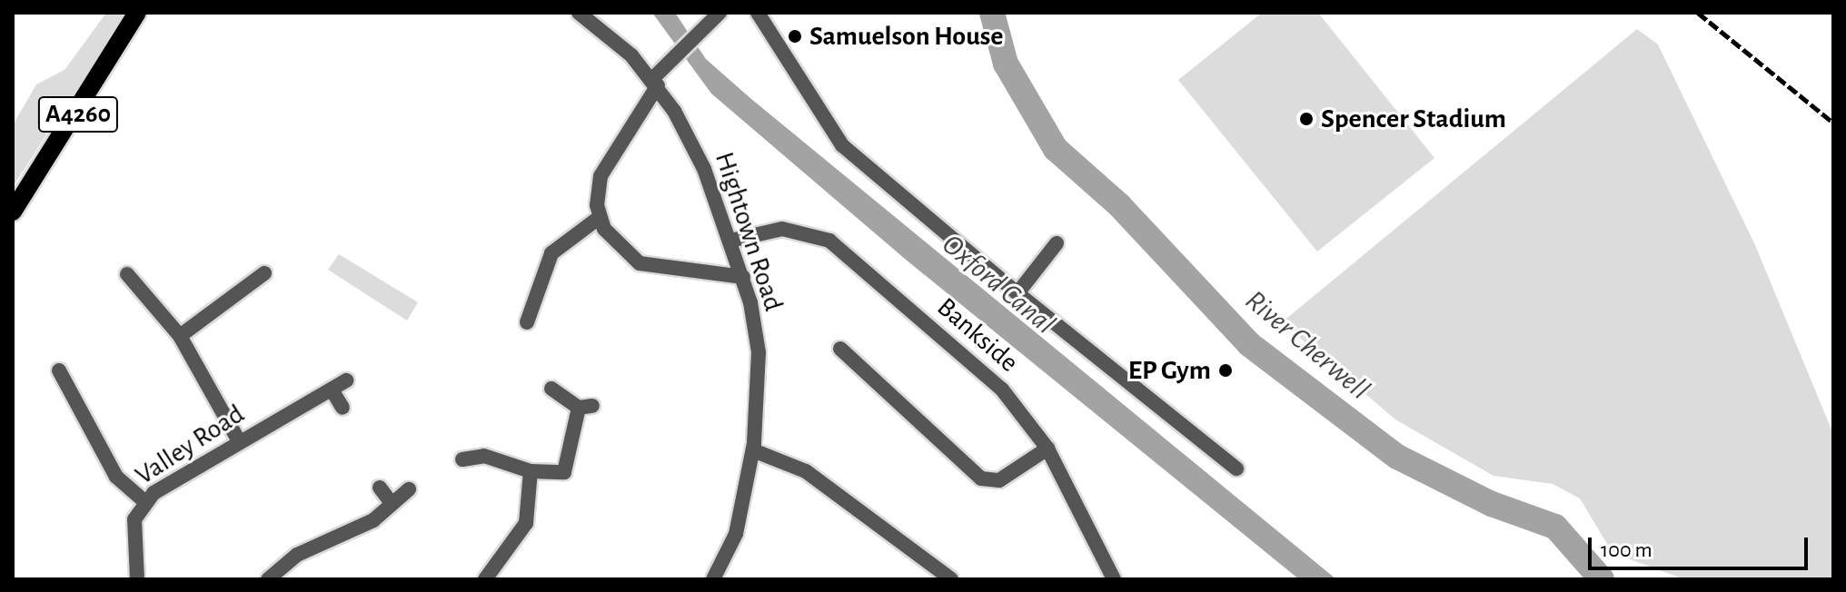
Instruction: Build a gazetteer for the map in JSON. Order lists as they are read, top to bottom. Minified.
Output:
{"streets":{"main road":["A4260"],"street":["Hightown Road","Bankside","Valley Road"]},"crossings":[["Hightown Road","Bankside"]],"water":["Oxford Canal","River Cherwell"],"places":["Samuelson House","Spencer Stadium","EP Gym"],"scale_bar":"100 m"}
